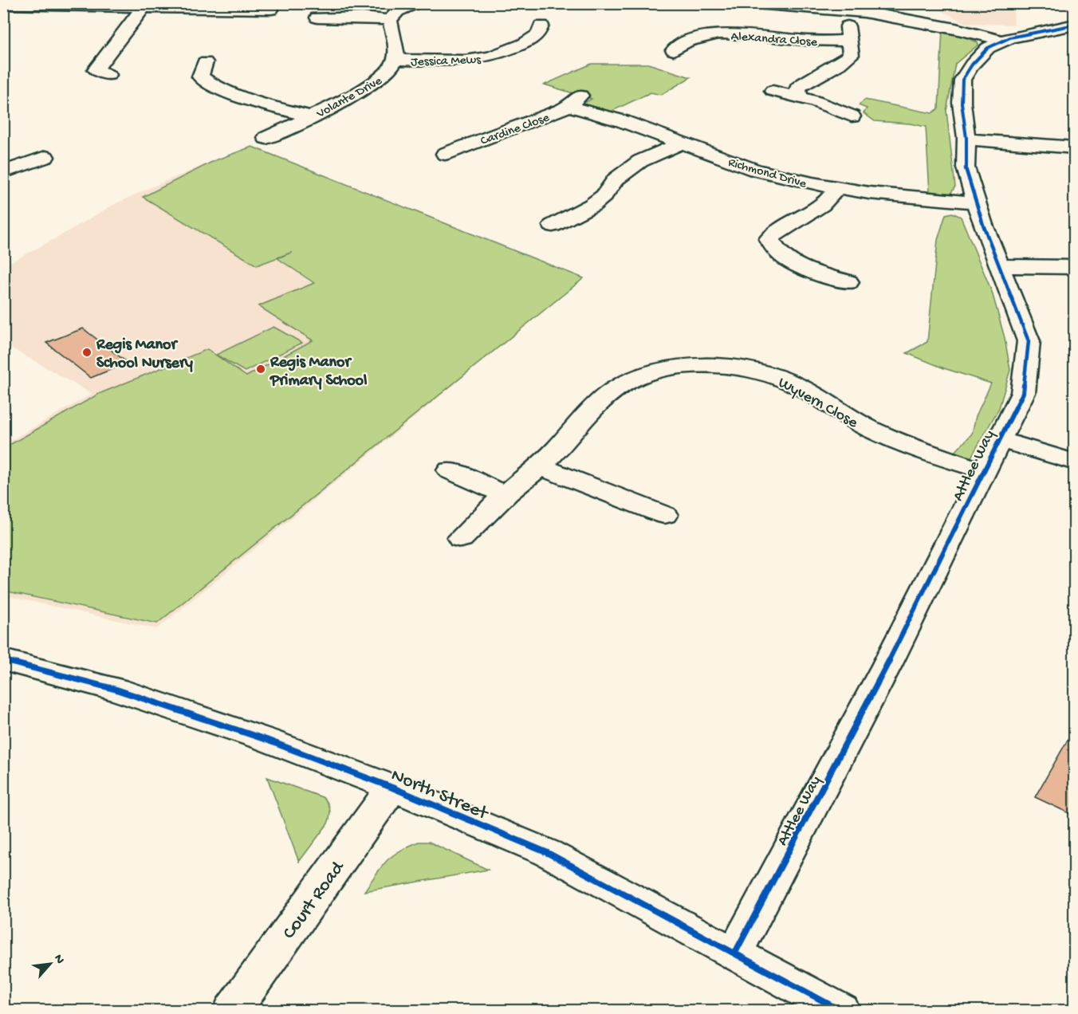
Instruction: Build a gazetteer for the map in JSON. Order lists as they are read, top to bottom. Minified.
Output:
{"streets":{"street":["Alexandra Close","Jessica Mews","Volante Drive","Cardine Close","Richmond Drive","Wyvern Close","Attlee Way","North Street","Court Road"]},"crossings":[["Jessica Mews","Volante Drive"],["Cardine Close","Richmond Drive"],["Richmond Drive","Attlee Way"],["Wyvern Close","Attlee Way"],["Attlee Way","North Street"],["North Street","Court Road"]],"places":["Regis Manor School Nursery","Regis Manor Primary School"],"north":"top right"}
